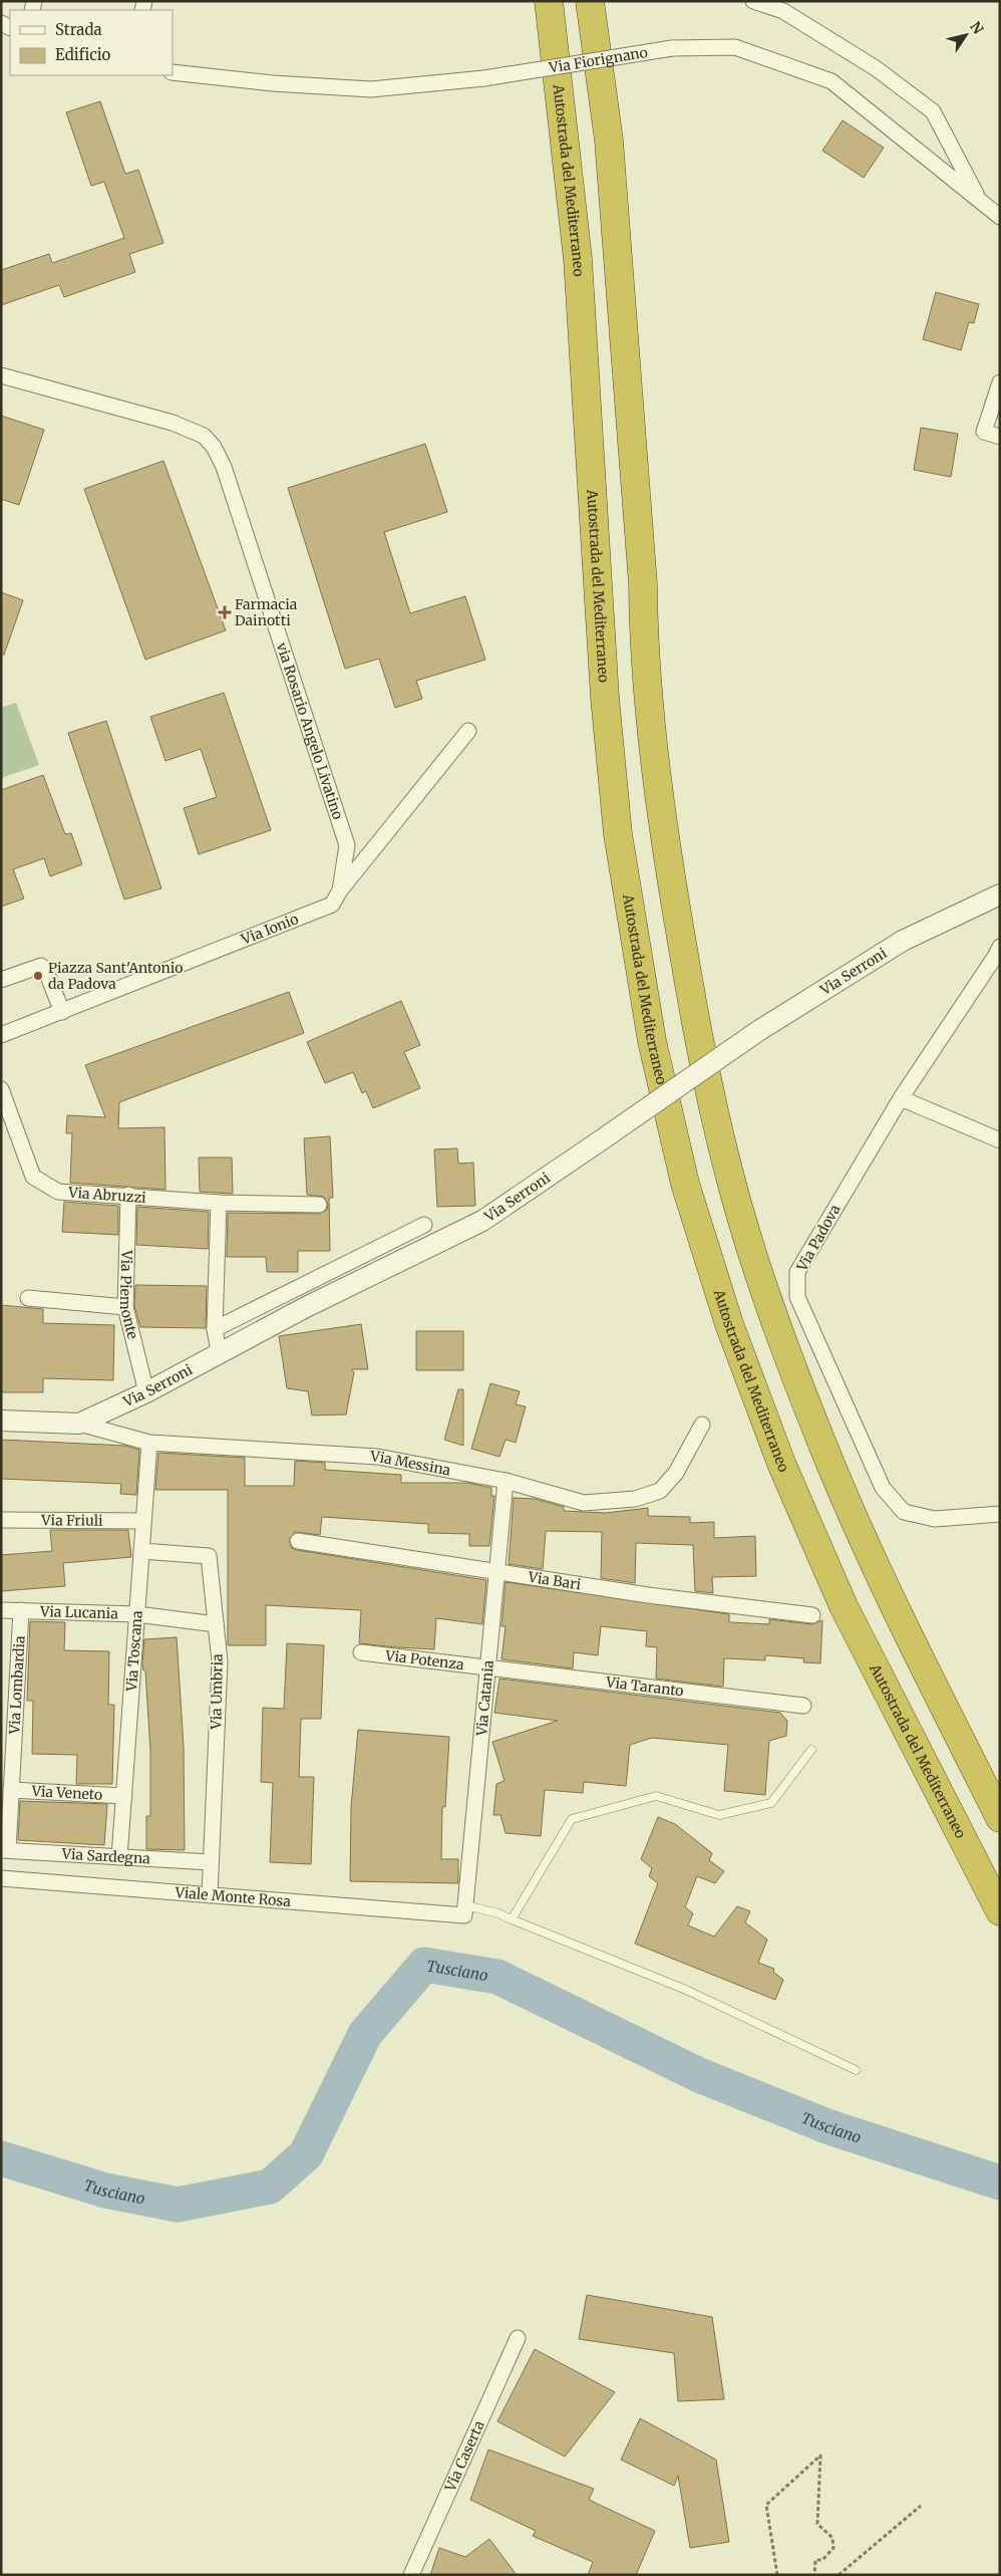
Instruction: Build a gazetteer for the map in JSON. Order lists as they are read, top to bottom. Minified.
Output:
{"streets":{"highway":["Autostrada del Mediterraneo"],"street":["Via Fiorignano","via Rosario Angelo Livatino","Via Ionio","Via Serroni","Via Abruzzi","Via Padova","Via Piemonte","Via Messina","Via Friuli","Via Bari","Via Lucania","Via Toscana","Via Potenza","Via Lombardia","Via Taranto","Via Umbria","Via Catania","Via Veneto","Via Sardegna","Viale Monte Rosa","Via Caserta"]},"crossings":[["via Rosario Angelo Livatino","Via Ionio"],["Via Serroni","Via Piemonte"],["Via Serroni","Via Messina"],["Via Abruzzi","Via Piemonte"],["Via Messina","Via Toscana"],["Via Messina","Via Catania"],["Via Friuli","Via Toscana"],["Via Bari","Via Catania"],["Via Lucania","Via Toscana"],["Via Lucania","Via Lombardia"],["Via Lucania","Via Umbria"],["Via Toscana","Via Umbria"],["Via Toscana","Via Veneto"],["Via Toscana","Via Sardegna"],["Via Potenza","Via Taranto"],["Via Potenza","Via Catania"],["Via Lombardia","Via Veneto"],["Via Lombardia","Via Sardegna"],["Via Taranto","Via Catania"],["Via Umbria","Via Sardegna"],["Via Umbria","Viale Monte Rosa"],["Via Catania","Viale Monte Rosa"]],"water":["Tusciano"],"places":{"health":["Farmacia Dainotti"],"other":["Piazza Sant'Antonio da Padova"]},"legend":["Strada","Edificio"],"north":"top right"}
